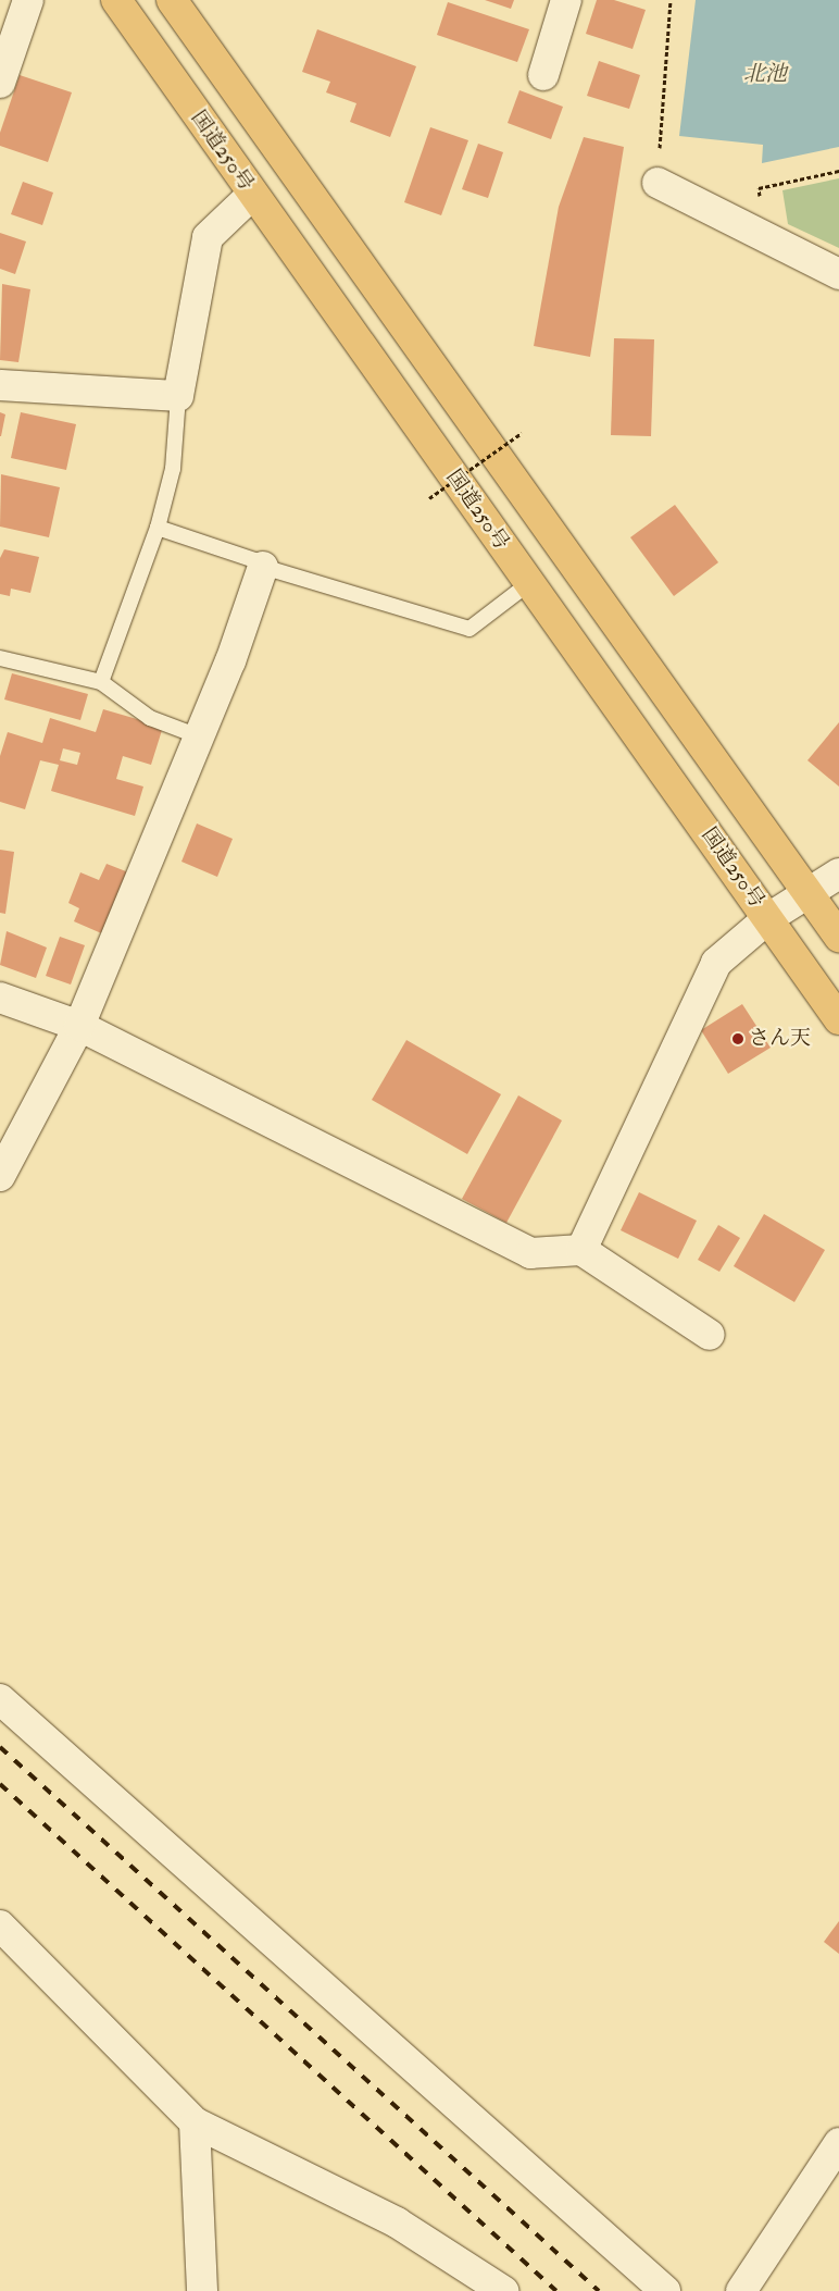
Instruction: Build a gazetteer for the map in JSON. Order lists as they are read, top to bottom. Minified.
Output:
{"streets":{"highway":["国道250号"]},"water":["北池"],"places":["さん天"]}
